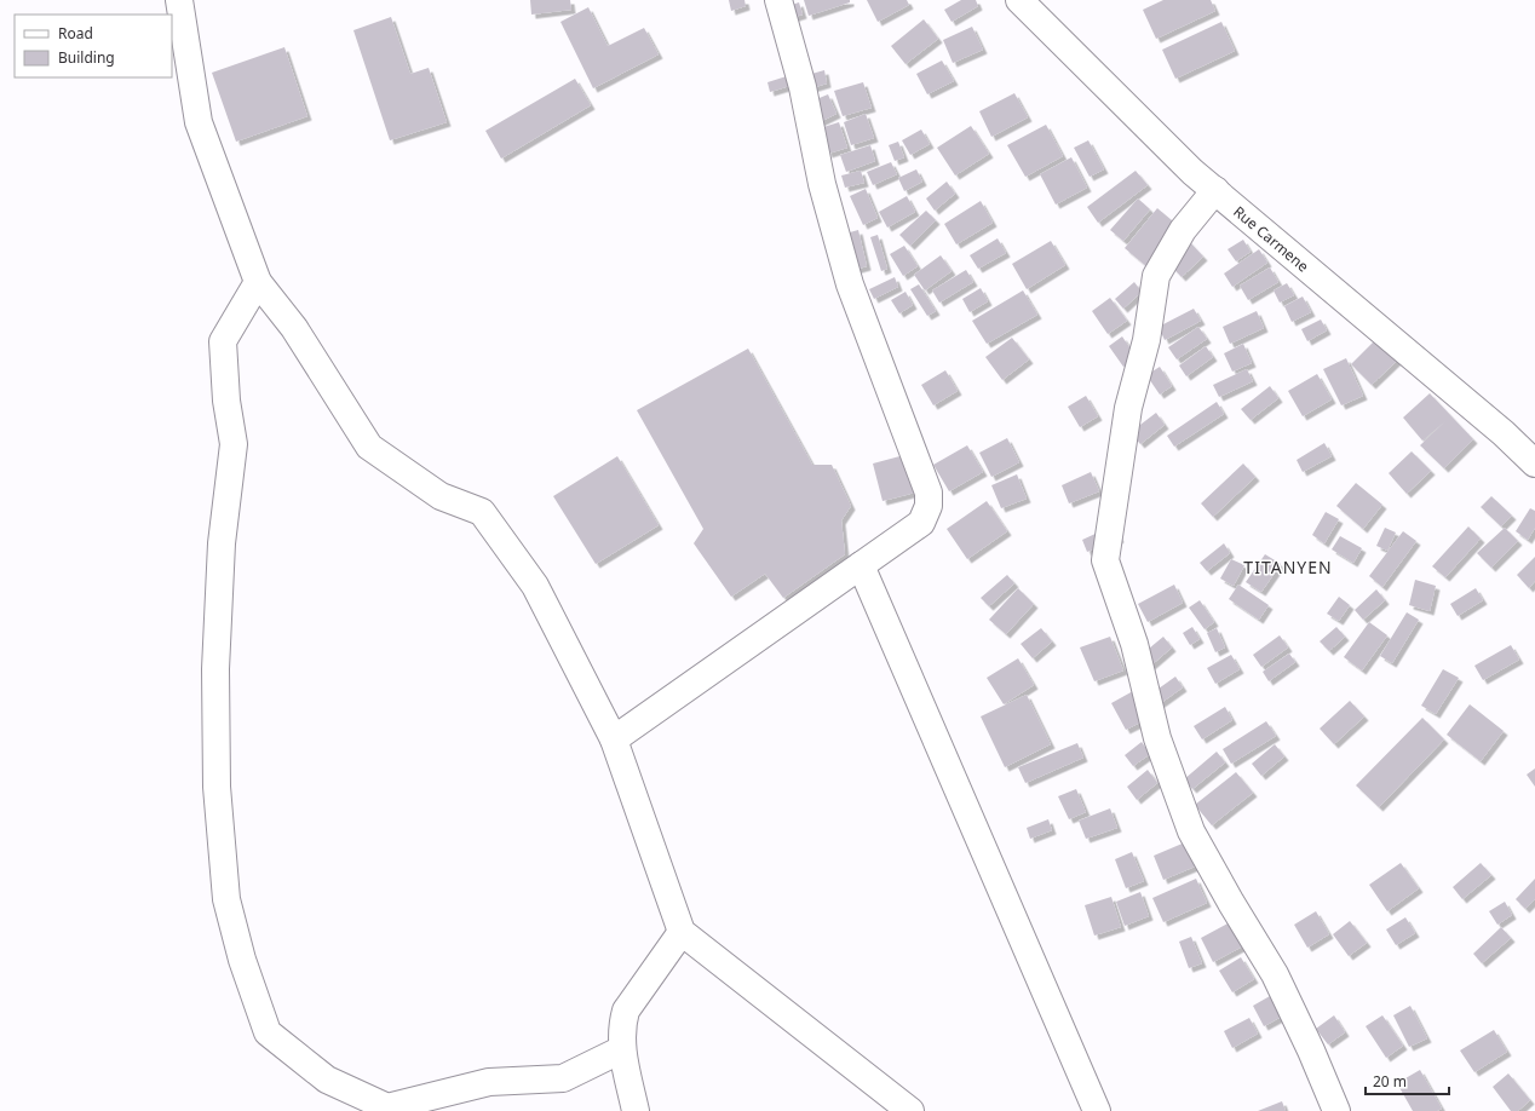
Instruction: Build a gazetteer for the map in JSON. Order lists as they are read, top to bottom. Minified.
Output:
{"streets":{"street":["Rue Carmene"]},"districts":["TITANYEN"],"legend":["Road","Building"],"scale_bar":"20 m"}
